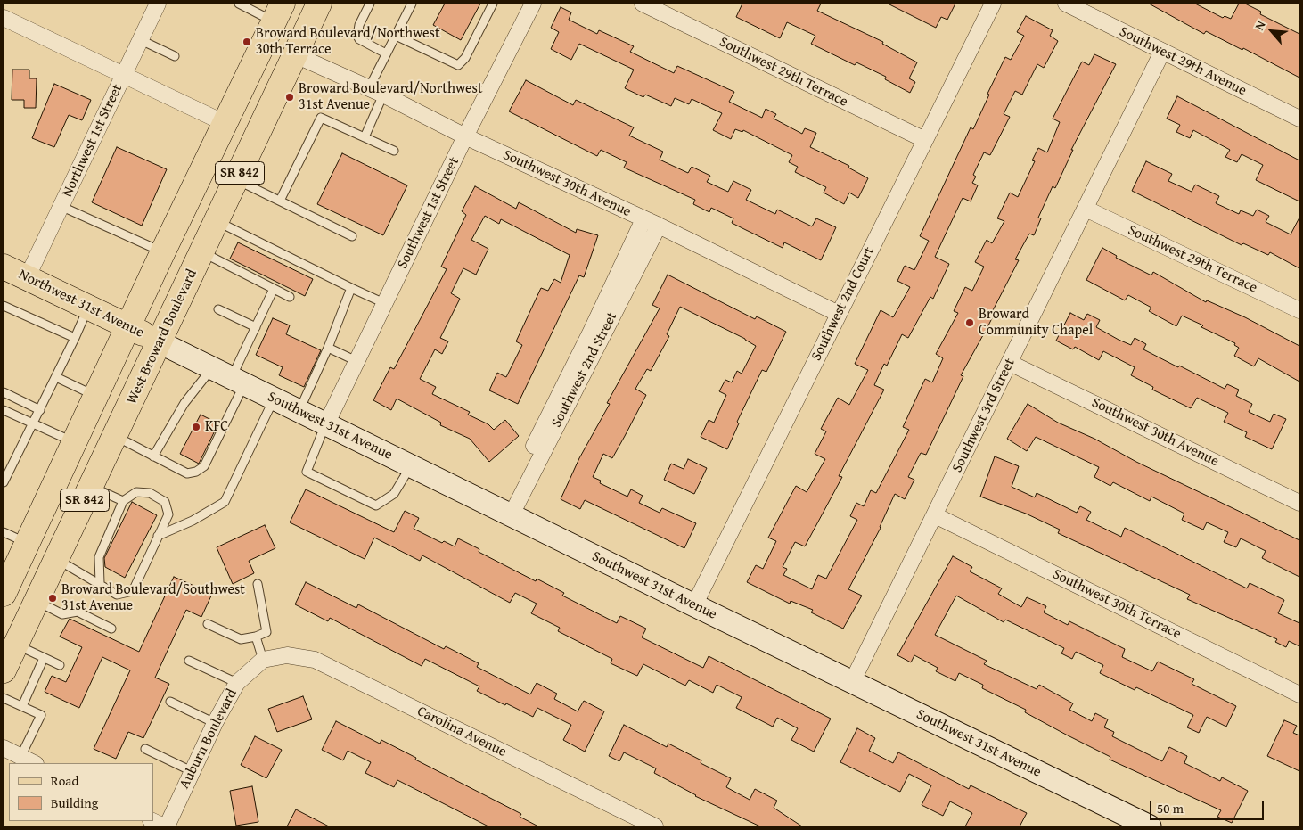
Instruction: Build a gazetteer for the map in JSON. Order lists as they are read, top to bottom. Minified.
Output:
{"streets":{"main road":["SR 842","Northwest 31st Avenue","West Broward Boulevard","Southwest 31st Avenue"],"street":["Southwest 29th Avenue","Southwest 29th Terrace","Northwest 1st Street","Southwest 30th Avenue","Southwest 1st Street","Southwest 2nd Court","Southwest 2nd Street","Southwest 3rd Street","Southwest 30th Terrace","Carolina Avenue","Auburn Boulevard"]},"crossings":[["Southwest 29th Avenue","Southwest 3rd Street"],["Southwest 29th Terrace","Southwest 2nd Court"],["Southwest 29th Terrace","Southwest 3rd Street"],["Northwest 1st Street","Northwest 31st Avenue"],["SR 842","Northwest 31st Avenue"],["Southwest 30th Avenue","Southwest 1st Street"],["Southwest 30th Avenue","Southwest 2nd Court"],["Southwest 30th Avenue","West Broward Boulevard"],["Southwest 30th Avenue","Southwest 2nd Street"],["Southwest 30th Avenue","Southwest 3rd Street"],["Southwest 1st Street","Southwest 31st Avenue"],["Northwest 31st Avenue","West Broward Boulevard"],["Northwest 31st Avenue","Southwest 31st Avenue"],["Southwest 2nd Court","Southwest 31st Avenue"],["West Broward Boulevard","Southwest 31st Avenue"],["Southwest 2nd Street","Southwest 31st Avenue"],["Southwest 3rd Street","Southwest 31st Avenue"],["Southwest 3rd Street","Southwest 30th Terrace"],["Carolina Avenue","Auburn Boulevard"]],"places":["Broward Boulevard/Northwest 30th Terrace","Broward Boulevard/Northwest 31st Avenue","Broward Community Chapel","KFC","Broward Boulevard/Southwest 31st Avenue"],"legend":["Road","Building"],"scale_bar":"50 m","north":"top left"}
